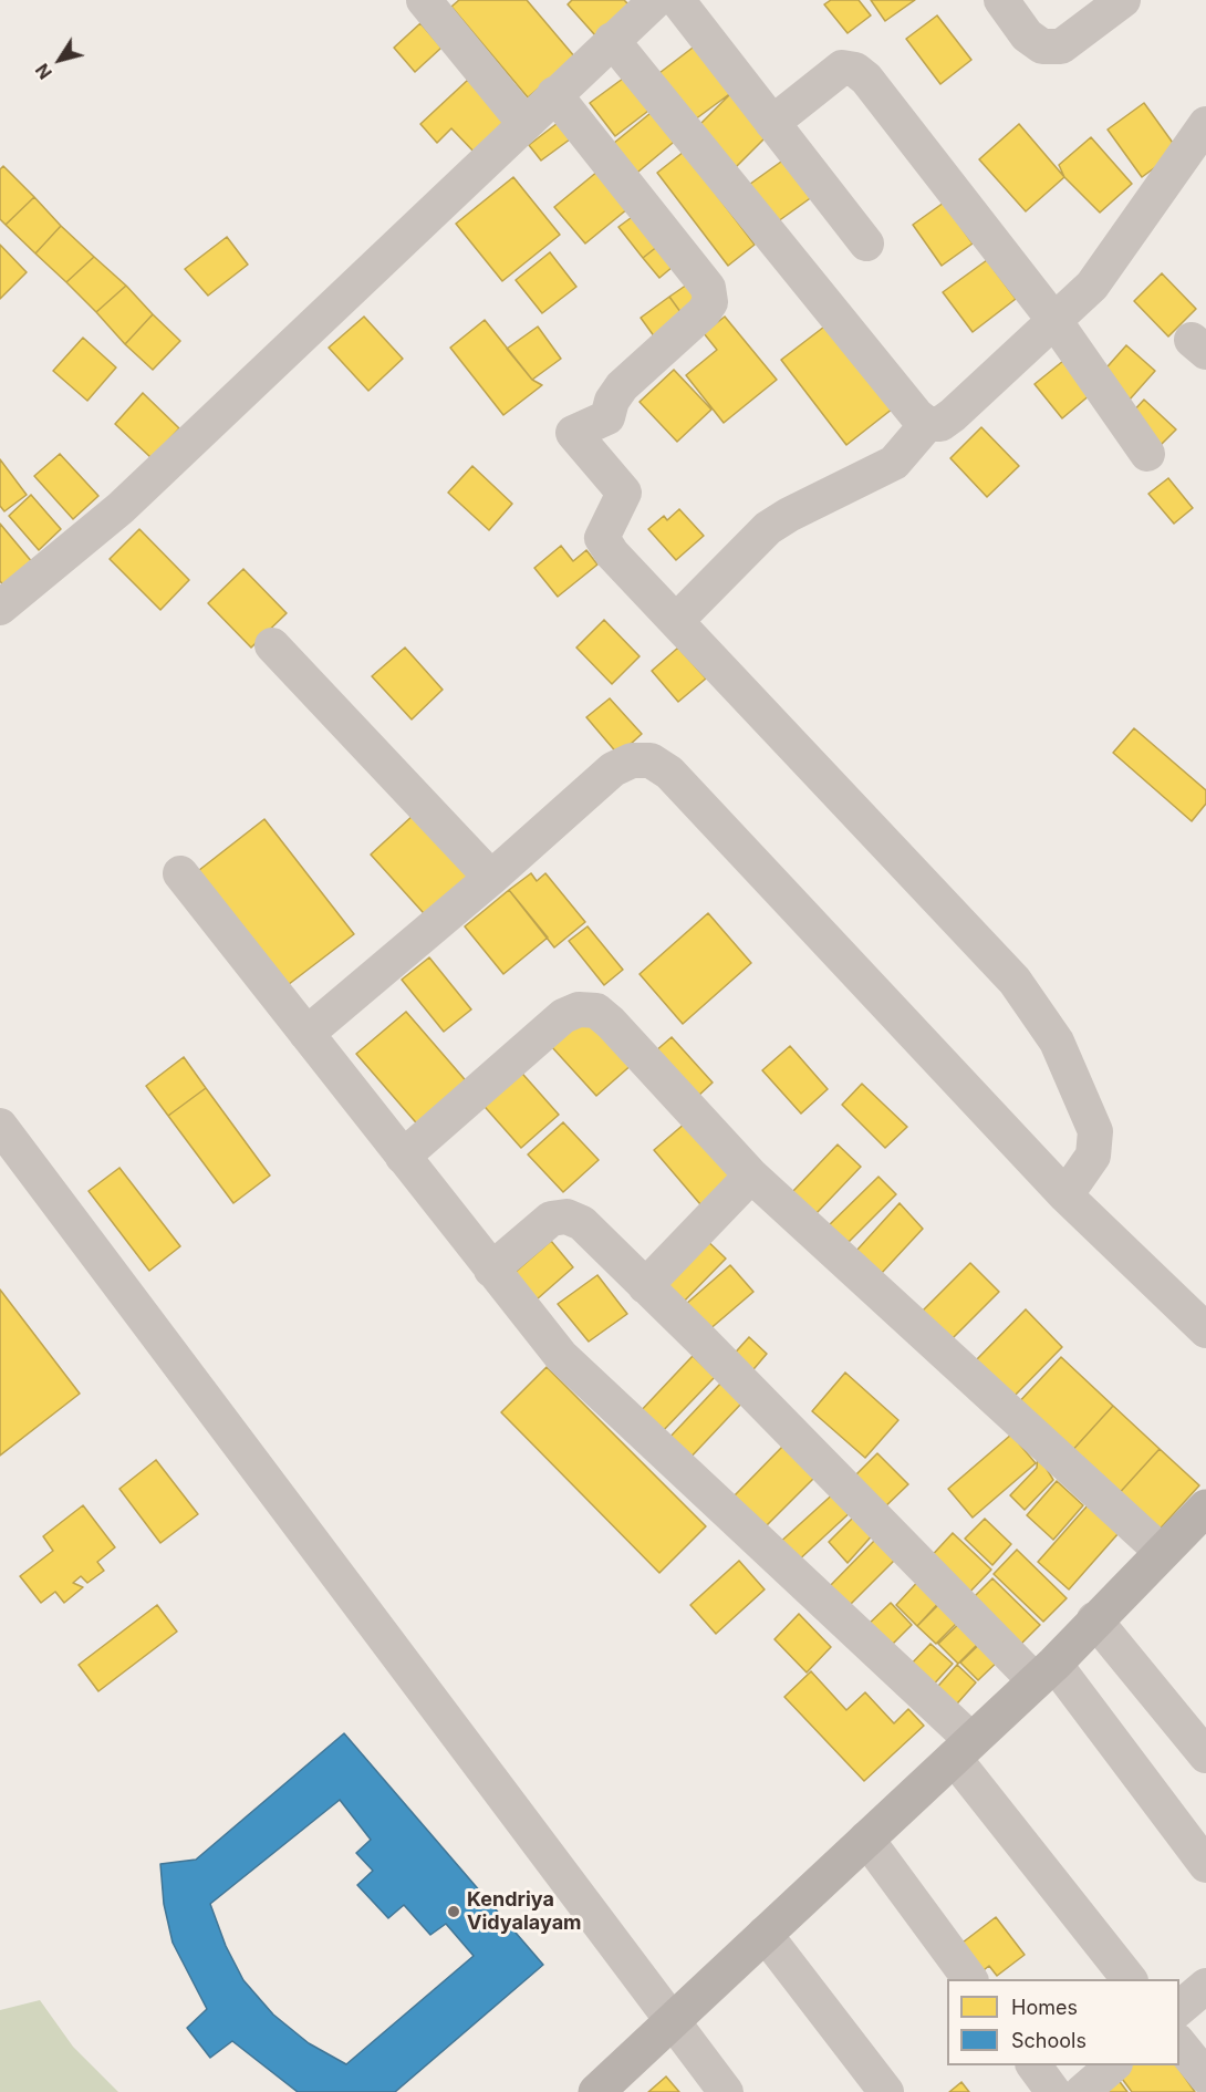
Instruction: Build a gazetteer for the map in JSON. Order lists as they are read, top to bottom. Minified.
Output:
{"places":["Kendriya Vidyalayam"],"legend":["Homes","Schools"],"north":"bottom left"}
